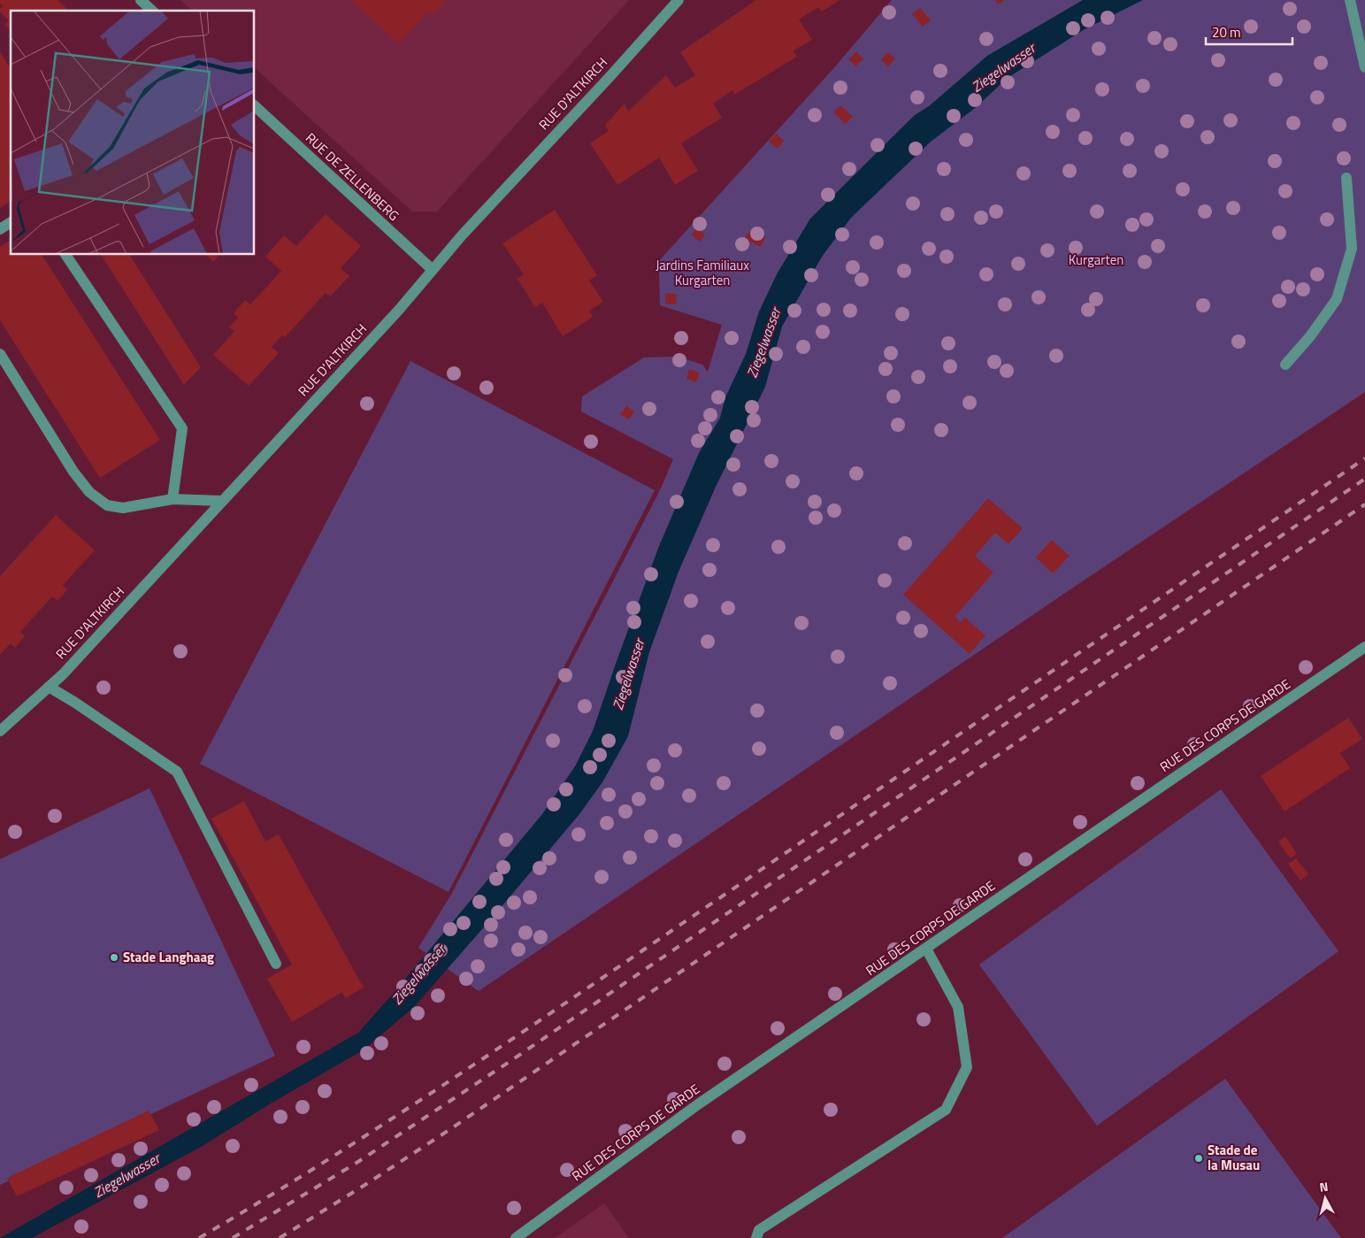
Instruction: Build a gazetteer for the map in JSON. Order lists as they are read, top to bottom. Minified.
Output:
{"streets":{"street":["RUE D'ALTKIRCH","RUE DE ZELLENBERG","RUE DES CORPS DE GARDE"]},"crossings":[["RUE D'ALTKIRCH","RUE DE ZELLENBERG"]],"water":["Ziegelwasser"],"parks":["Kurgarten","Jardins Familiaux Kurgarten"],"places":["Stade Langhaag","Stade de la Musau"],"scale_bar":"20 m","north":"top"}
